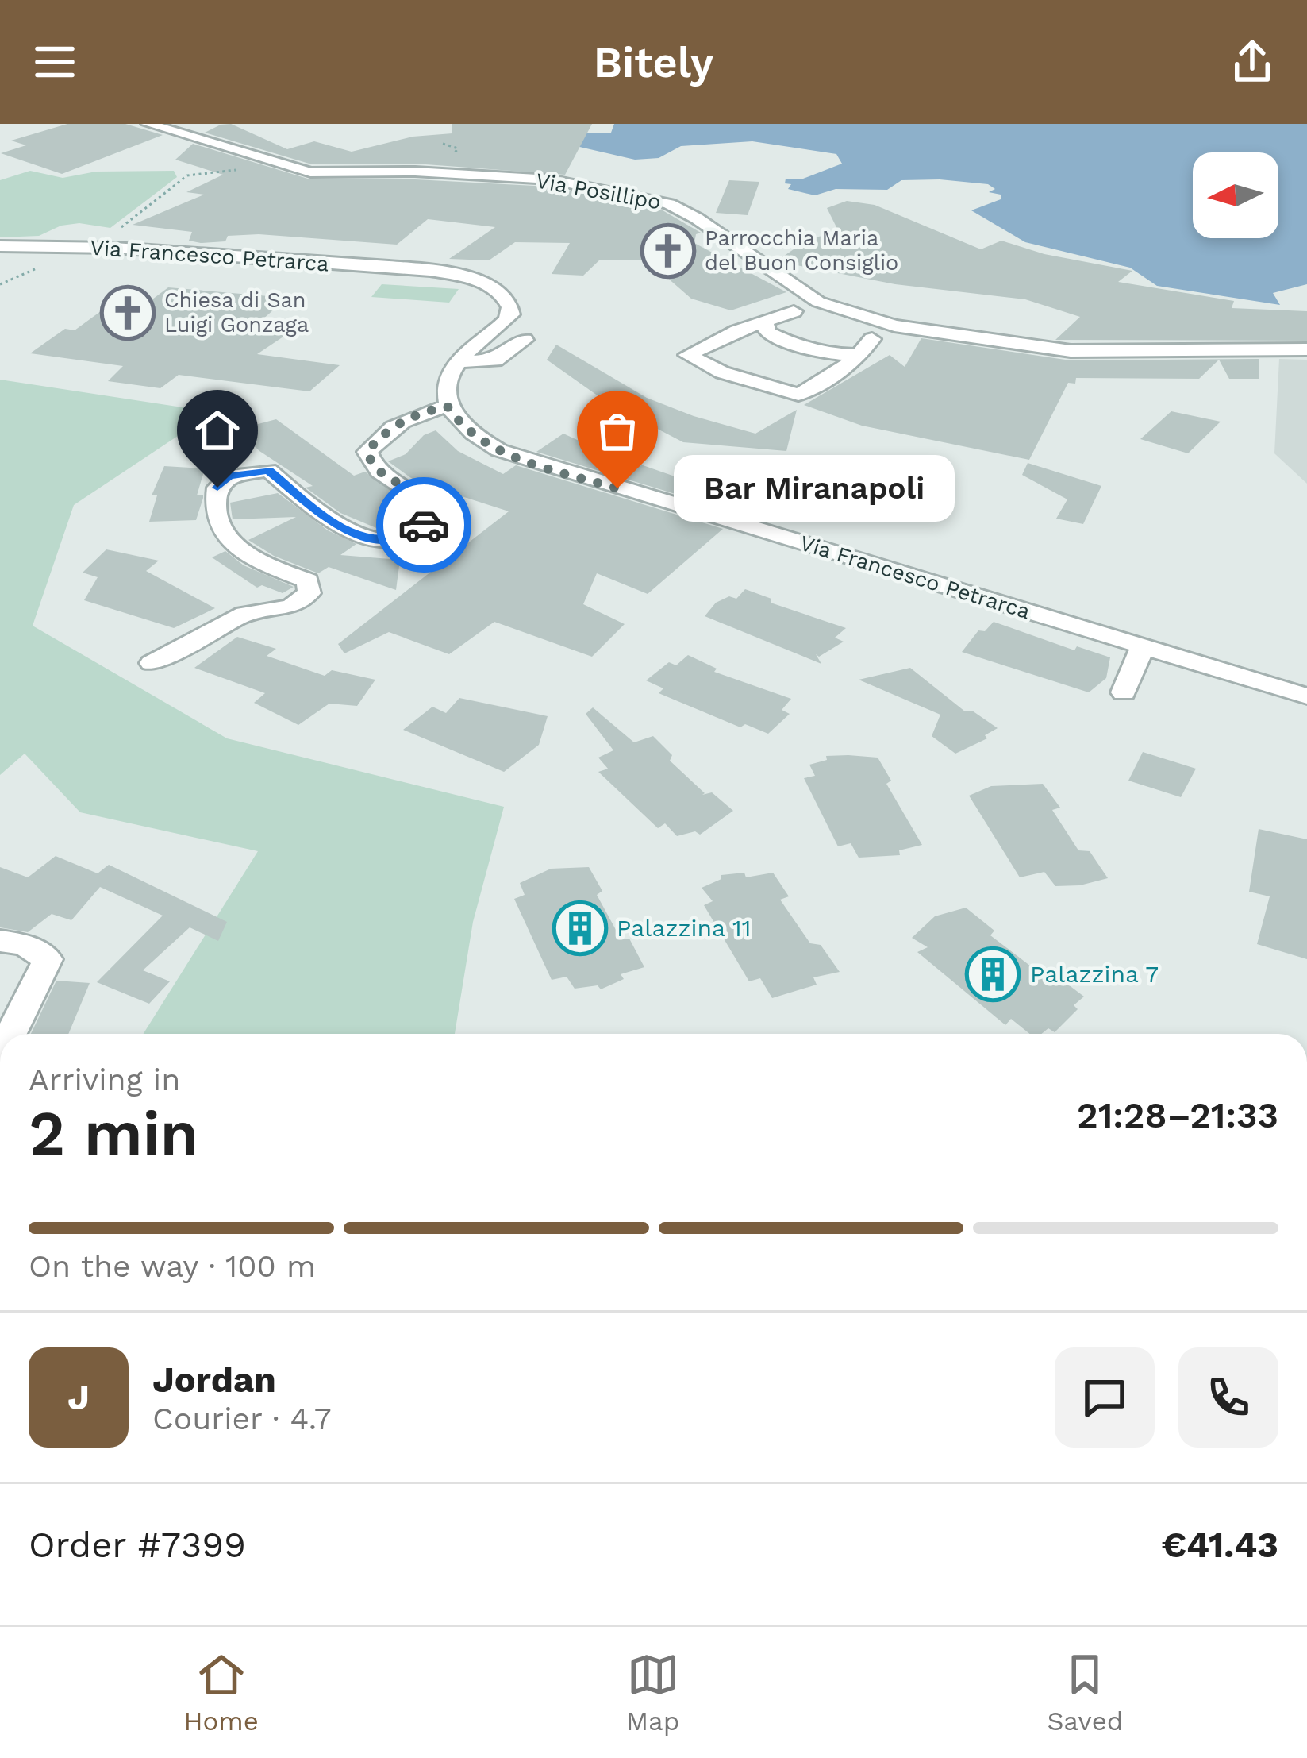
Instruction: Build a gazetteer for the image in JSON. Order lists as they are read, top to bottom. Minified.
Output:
{"streets":{"street":["Via Posillipo","Via Francesco Petrarca"]},"places":{"church":["Parrocchia Maria del Buon Consiglio","Chiesa di San Luigi Gonzaga"],"other":["Bar Miranapoli"],"building":["Palazzina 11","Palazzina 7"]},"north":"left","page":{"header":"Bitely","bubble":"Bar Miranapoli","heading":["2 min","Arriving in","21:28–21:33"],"panel":["Jordan","Courier · 4.7","Order #7399","€41.43"],"bar":"On the way · 100 m","round":"J","tabs":["Home","Map","Saved"]}}
